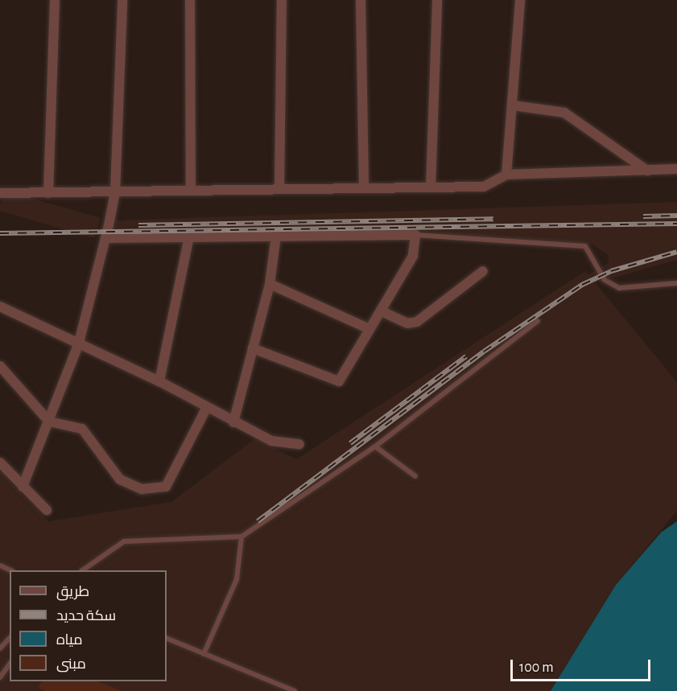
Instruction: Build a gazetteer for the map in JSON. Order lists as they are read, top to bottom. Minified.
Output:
{"legend":["طريق","سكة حديد","مياه","مبنى"],"scale_bar":"100 m"}
